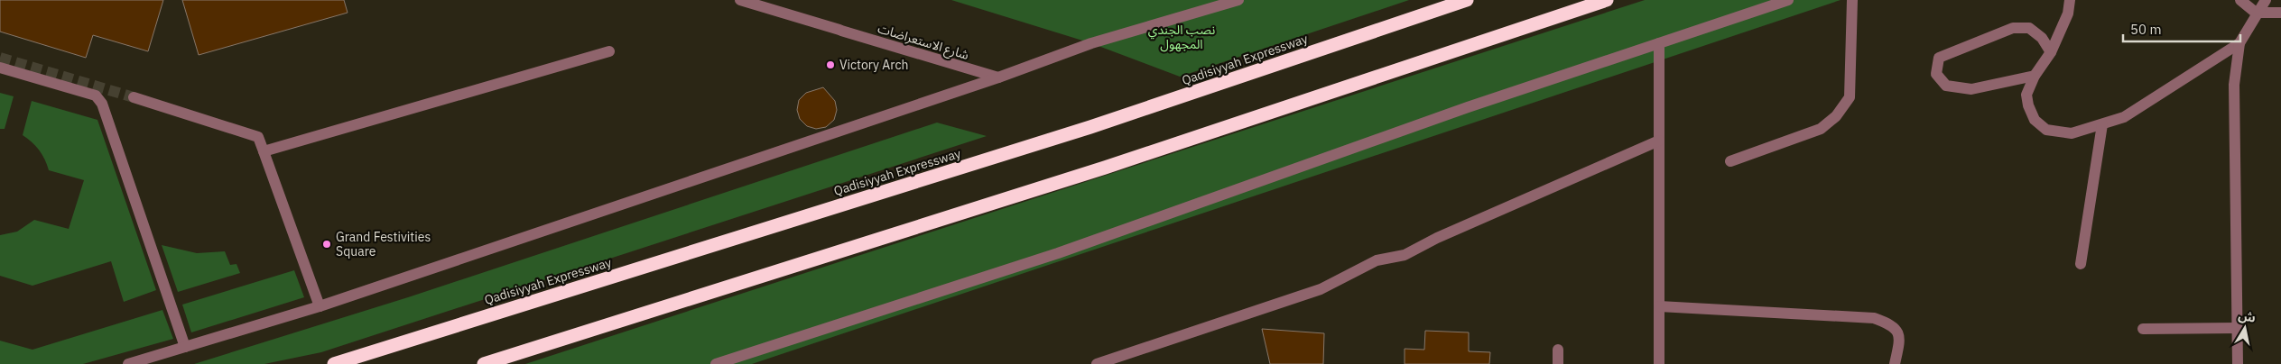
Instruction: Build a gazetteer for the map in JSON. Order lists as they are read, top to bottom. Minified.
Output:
{"streets":{"highway":["Qadisiyyah Expressway"],"street":["شارع الاستعراضات"]},"parks":["نصب الجندي المجهول"],"places":["Victory Arch","Grand Festivities Square"],"scale_bar":"50 m","north":"top"}
